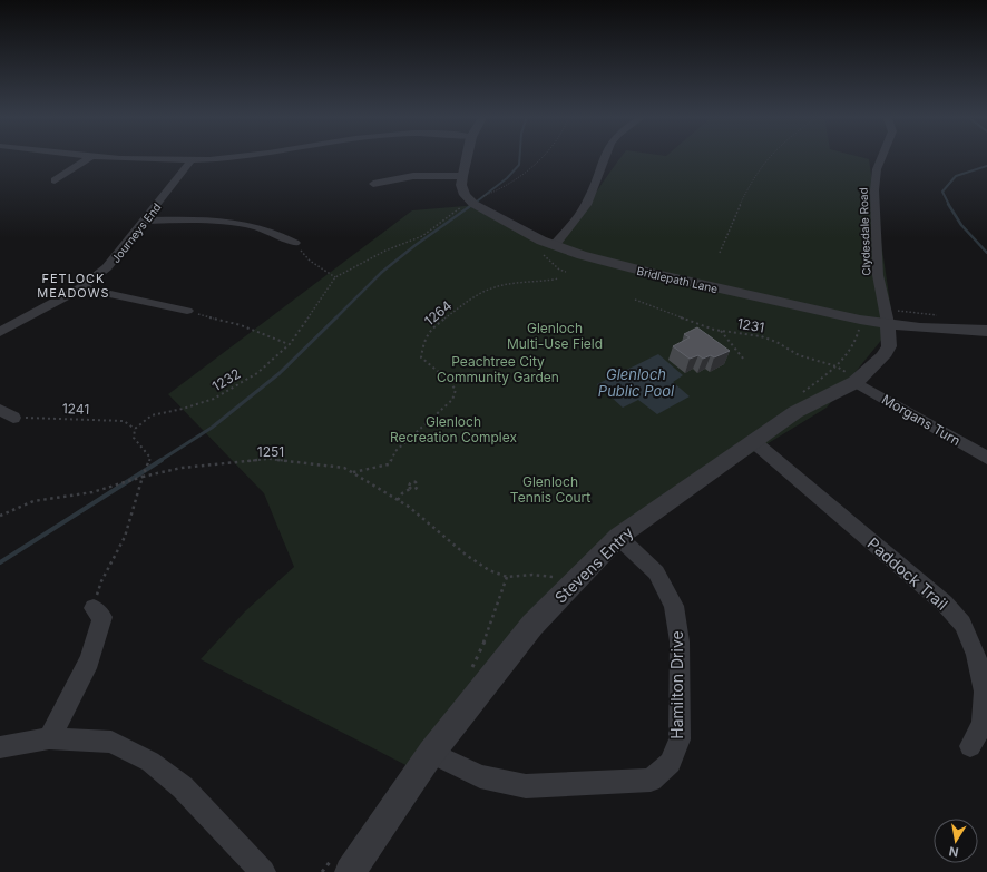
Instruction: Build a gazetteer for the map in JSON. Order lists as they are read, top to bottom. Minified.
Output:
{"streets":{"street":["Clydesdale Road","Journeys End","Bridlepath Lane","Morgans Turn","Stevens Entry","Paddock Trail","Hamilton Drive"],"path":["1264","1231","1232","1241","1251"]},"crossings":[["Clydesdale Road","Bridlepath Lane"],["Clydesdale Road","Stevens Entry"],["Bridlepath Lane","1232"],["Bridlepath Lane","Stevens Entry"],["1264","1251"],["1231","Morgans Turn"],["1231","Stevens Entry"],["1232","1241"],["Morgans Turn","Stevens Entry"],["Stevens Entry","Paddock Trail"],["Stevens Entry","Hamilton Drive"]],"districts":["FETLOCK MEADOWS"],"water":["Glenloch Public Pool"],"parks":["Glenloch Multi-Use Field","Peachtree City Community Garden","Glenloch Recreation Complex","Glenloch Tennis Court"],"north":"bottom"}
